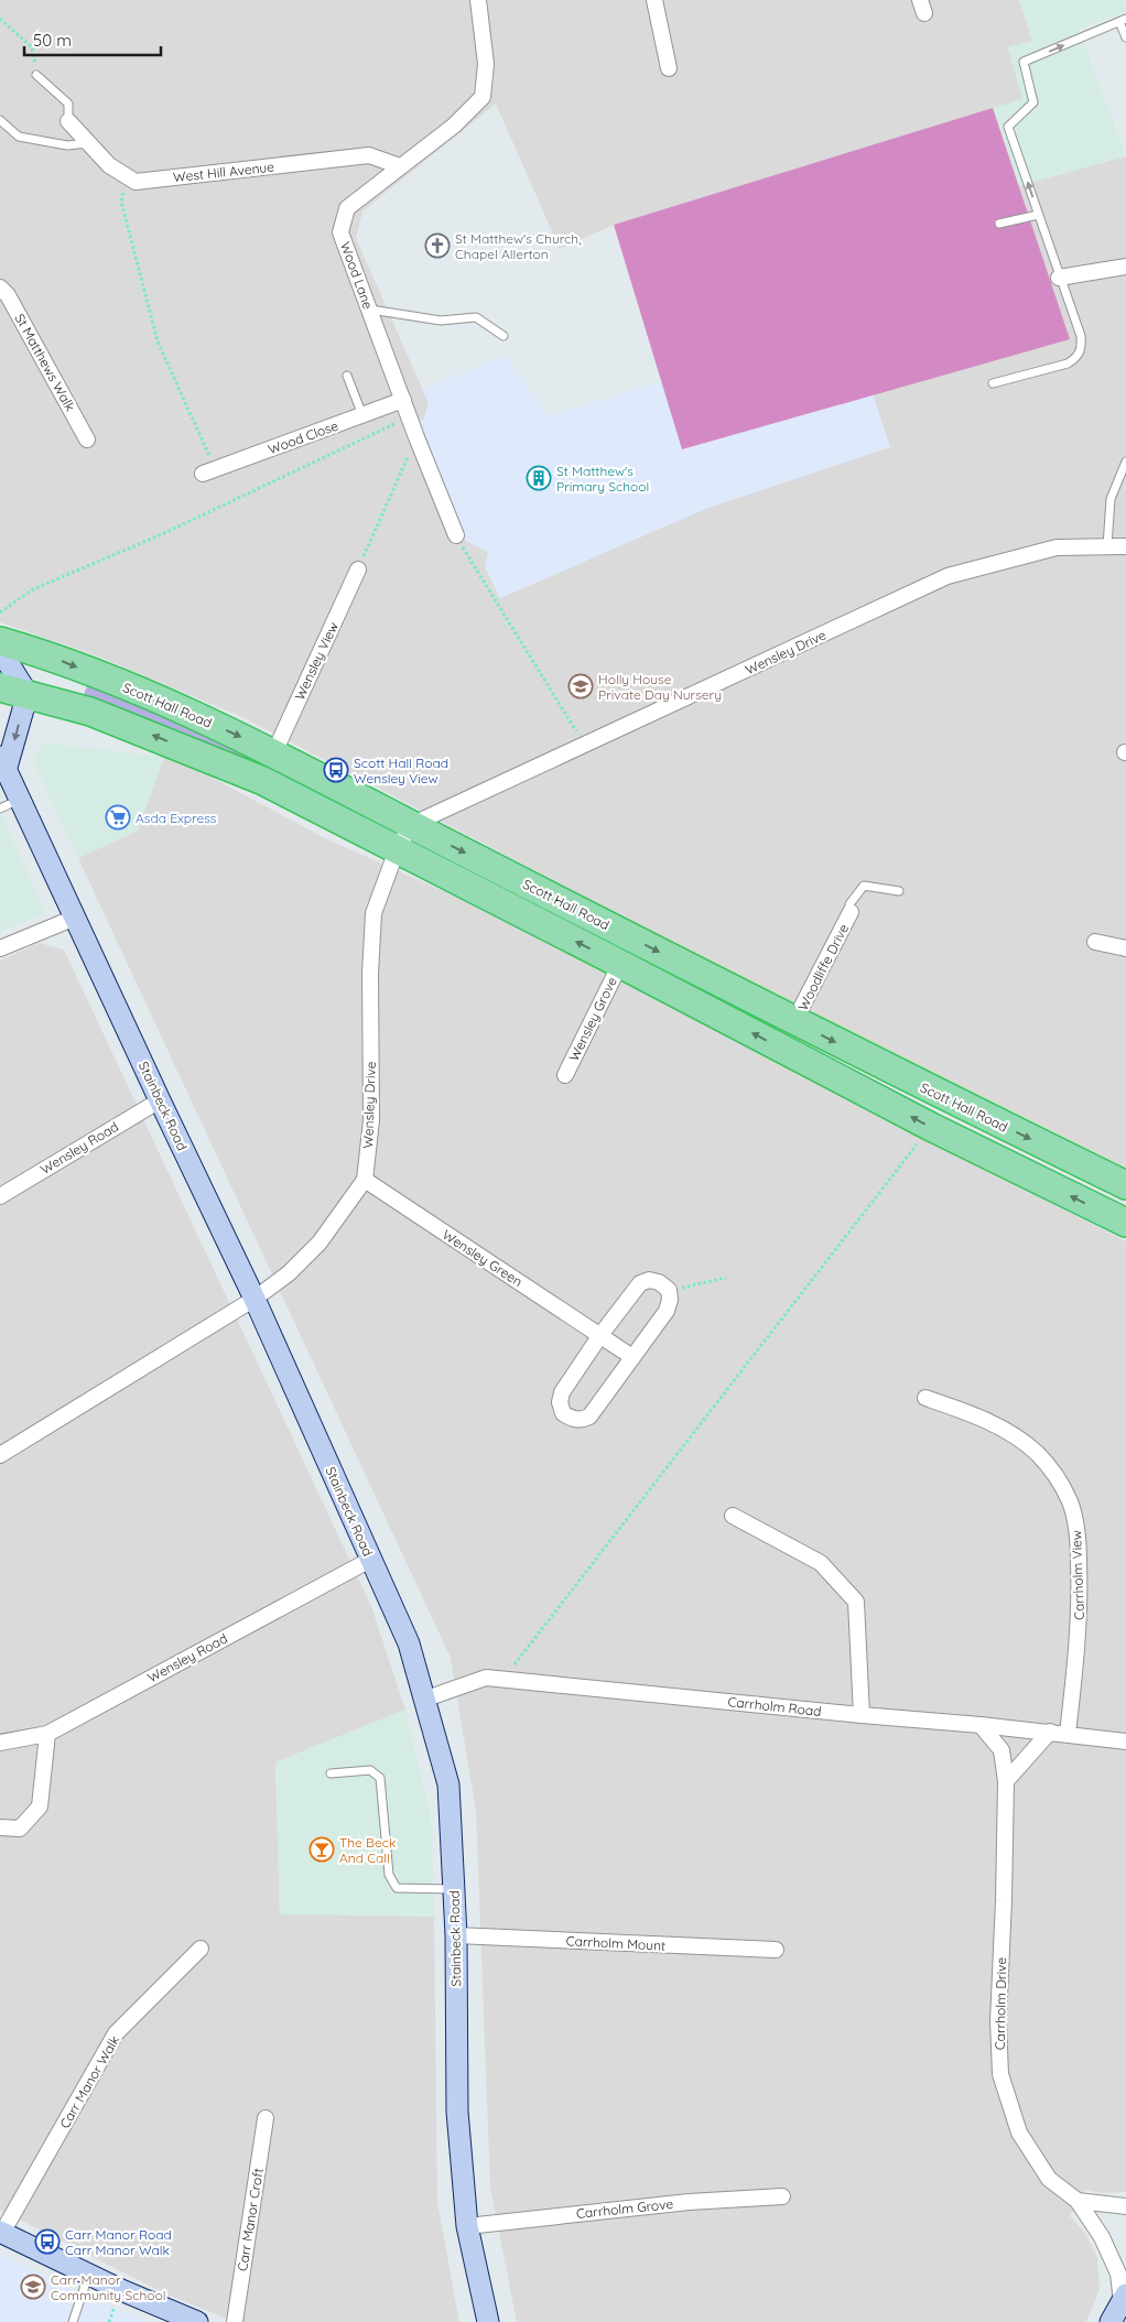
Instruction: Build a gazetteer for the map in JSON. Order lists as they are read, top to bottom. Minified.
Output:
{"streets":{"highway":["Scott Hall Road"],"street":["West Hill Avenue","Wood Lane","St Matthews Walk","Wood Close","Wensley Drive","Wensley View","Woodliffe Drive","Wensley Grove","Stainbeck Road","Wensley Road","Wensley Green","Carrholm View","Carrholm Road","Carrholm Mount","Carrholm Drive","Carr Manor Walk","Carrholm Grove","Carr Manor Croft"]},"crossings":[["West Hill Avenue","Wood Lane"],["Wood Lane","Wood Close"],["Wensley Drive","Scott Hall Road"],["Wensley Drive","Stainbeck Road"],["Wensley Drive","Wensley Green"],["Wensley View","Scott Hall Road"],["Scott Hall Road","Woodliffe Drive"],["Scott Hall Road","Wensley Grove"],["Stainbeck Road","Wensley Road"],["Stainbeck Road","Carrholm Road"],["Stainbeck Road","Carrholm Mount"],["Stainbeck Road","Carrholm Grove"],["Carrholm View","Carrholm Road"],["Carrholm Road","Carrholm Drive"]],"places":{"church":["St Matthew's Church, Chapel Allerton"],"building":["St Matthew's Primary School"],"school or university":["Holly House Private Day Nursery","Carr Manor Community School"],"bus stop":["Scott Hall Road Wensley View","Carr Manor Road Carr Manor Walk"],"supermarket":["Asda Express"],"bar":["The Beck And Call"]},"scale_bar":"50 m"}
